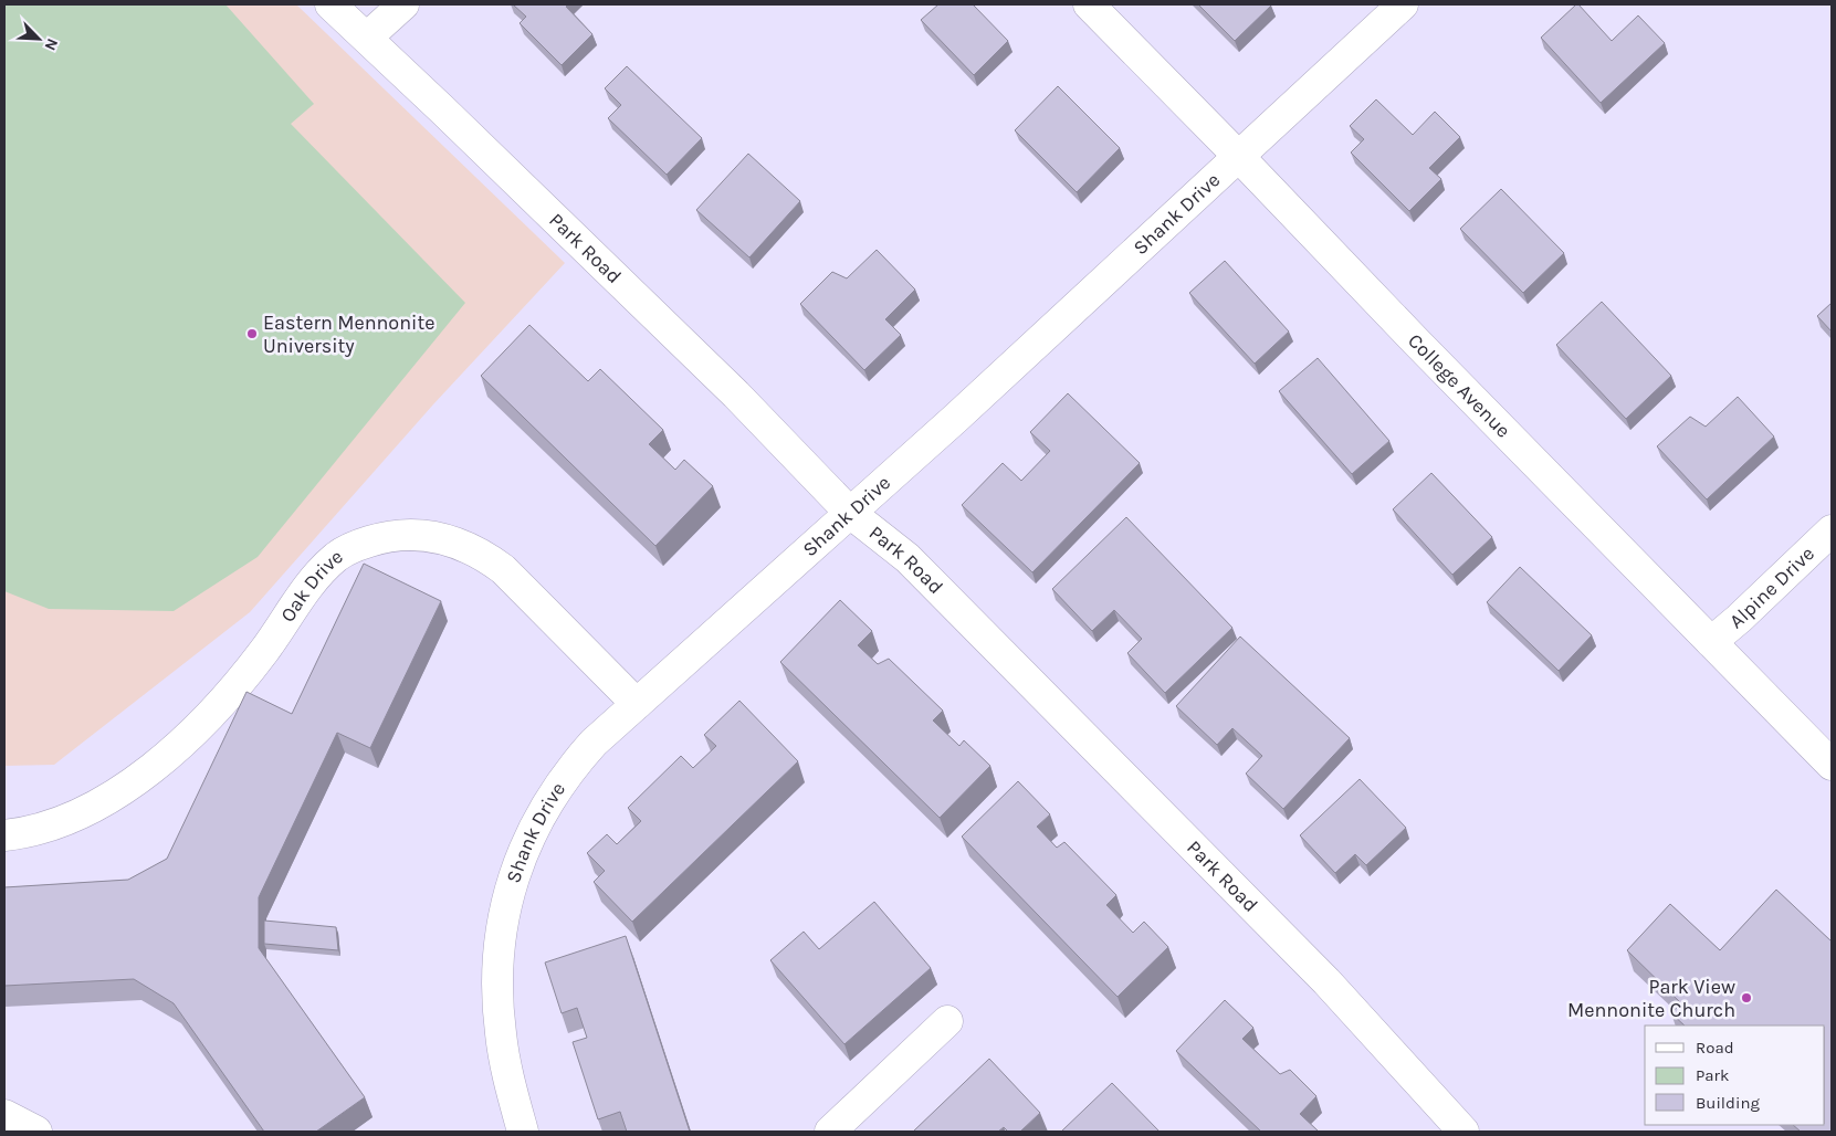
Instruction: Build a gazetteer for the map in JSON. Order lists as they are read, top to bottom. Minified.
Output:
{"streets":{"street":["Shank Drive","Park Road","College Avenue","Alpine Drive","Oak Drive"]},"crossings":[["Shank Drive","Park Road"],["Shank Drive","College Avenue"],["Shank Drive","Oak Drive"],["College Avenue","Alpine Drive"]],"places":["Eastern Mennonite University","Park View Mennonite Church"],"legend":["Road","Park","Building"],"north":"bottom right"}
